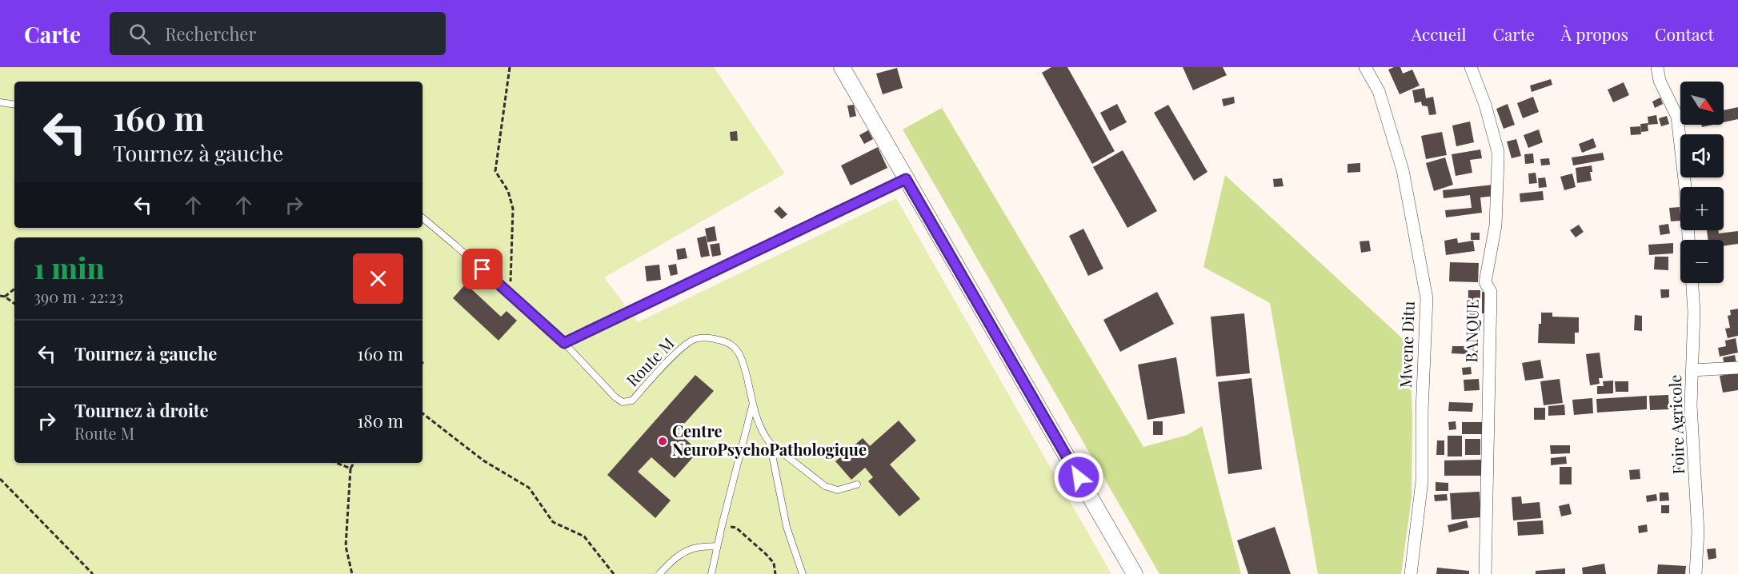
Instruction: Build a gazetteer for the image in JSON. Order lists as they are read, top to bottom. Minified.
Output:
{"streets":{"street":["BANQUE","Mwene Ditu","Foire Agricole"],"lane":["Route M"]},"places":["Centre NeuroPsychoPathologique"],"north":"bottom right","page":{"header":"Carte","search":"Rechercher","nav":["Accueil","Carte","À propos","Contact"],"map_buttons":["+","−"],"turn":["160 m","Tournez à gauche"],"heading":["1 min","390 m · 22:23"],"list":[{"name":"Tournez à gauche","value":"160 m"},{"name":"Tournez à droite","note":"Route M","value":"180 m"}]}}
